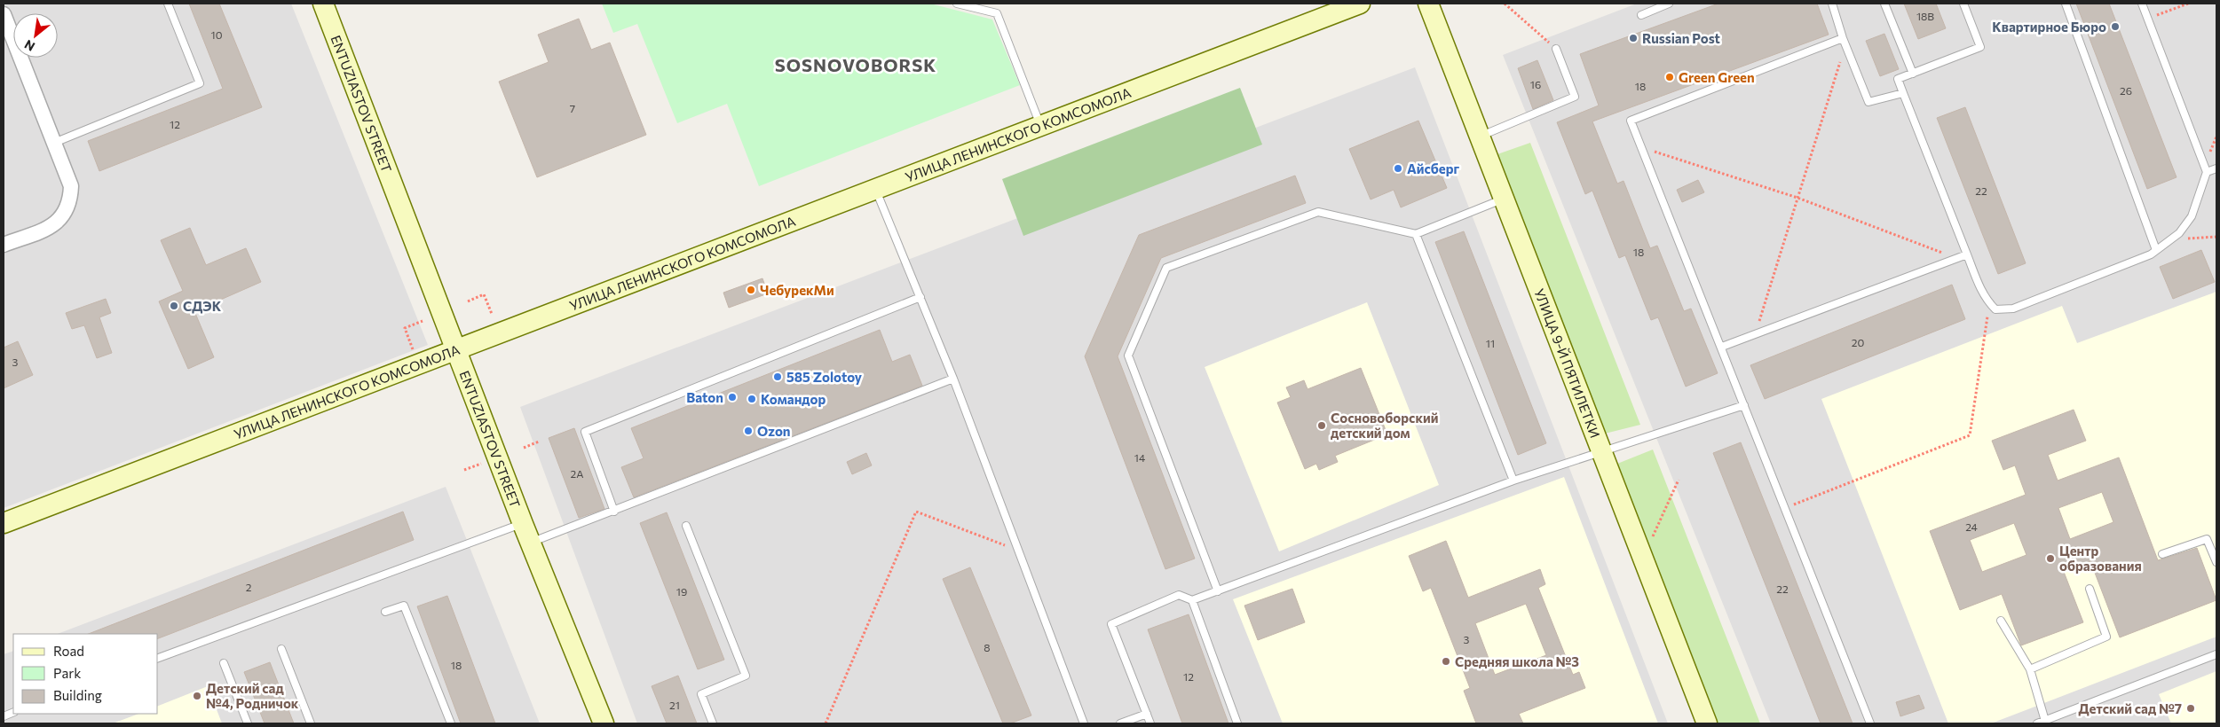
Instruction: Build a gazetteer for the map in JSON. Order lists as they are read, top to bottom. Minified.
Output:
{"streets":{"street":["ENTUZIASTOV STREET","УЛИЦА ЛЕНИНСКОГО КОМСОМОЛА","УЛИЦА 9-Й ПЯТИЛЕТКИ"]},"crossings":[["ENTUZIASTOV STREET","УЛИЦА ЛЕНИНСКОГО КОМСОМОЛА"]],"districts":["SOSNOVOBORSK"],"places":["Квартирное Бюро","Russian Post","Green Green","Айсберг","ЧебурекМи","СДЭК","585 Zolotoy","Baton","Командор","Сосновоборский детский дом","Ozon","Центр образования","Средняя школа №3","Детский сад №4, Родничок","Детский сад №7"],"house_numbers":["18В","10","16","18","26","7","12","22","18","20","11","3","14","2А","24","2","22","19","3","8","18","12","21"],"legend":["Road","Park","Building"],"north":"bottom left"}
